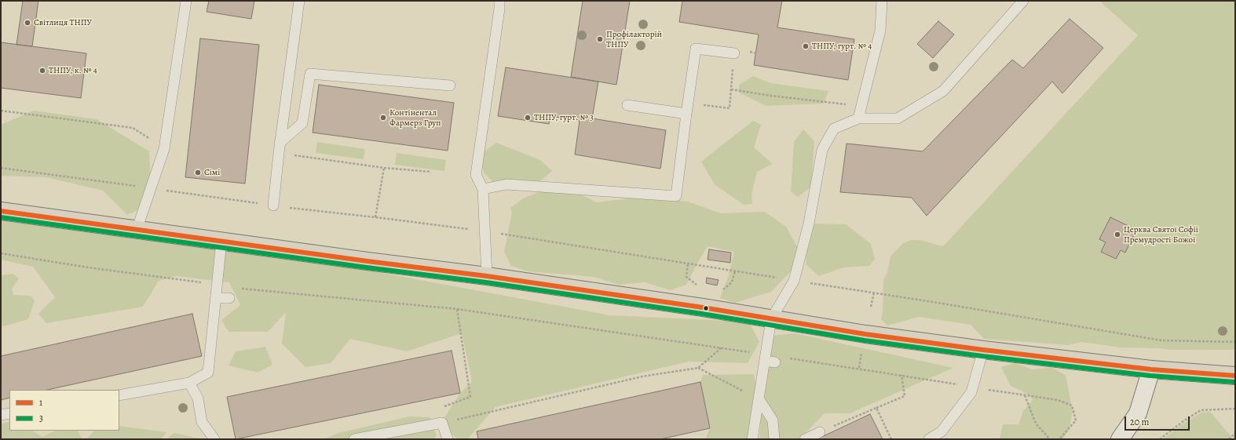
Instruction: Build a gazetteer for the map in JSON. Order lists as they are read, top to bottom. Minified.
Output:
{"places":["Світлиця ТНПУ","Профілакторій ТНПУ","ТНПУ, гурт. № 4","ТНПУ, к. № 4","Контінентал Фармерз Груп","ТНПУ, гурт. № 3","Сімі","Церква Святої Софії Премудрості Божої"],"lines":["transit line 1","transit line 3"],"legend":["1","3"],"scale_bar":"20 m"}
